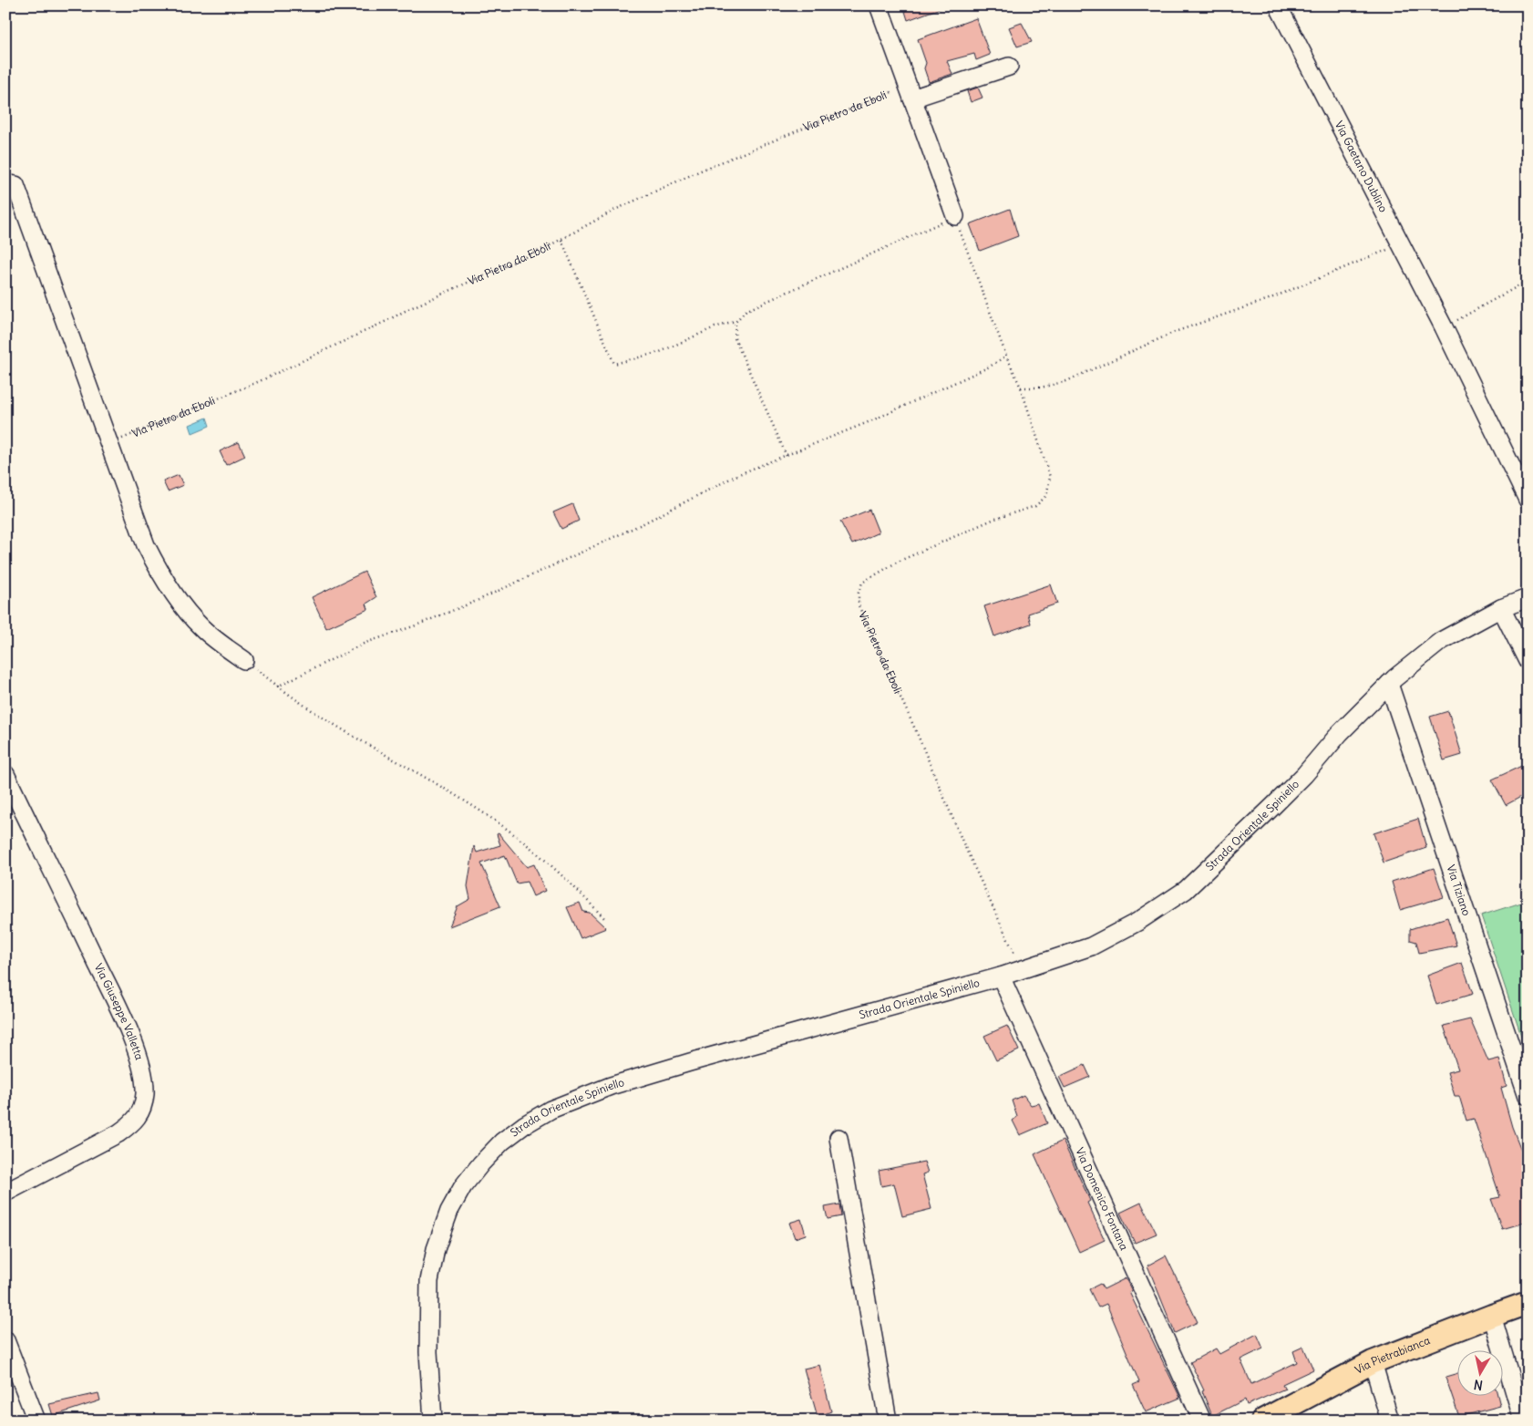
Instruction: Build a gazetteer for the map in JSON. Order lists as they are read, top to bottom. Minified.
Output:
{"streets":{"main road":["Via Pietrabianca"],"street":["Via Gaetano Dublino","Strada Orientale Spiniello","Via Tiziano","Via Giuseppe Valletta","Via Domenico Fontana"],"path":["Via Pietro da Eboli"]},"crossings":[["Via Pietro da Eboli","Strada Orientale Spiniello"],["Strada Orientale Spiniello","Via Tiziano"],["Strada Orientale Spiniello","Via Domenico Fontana"]],"north":"bottom"}
